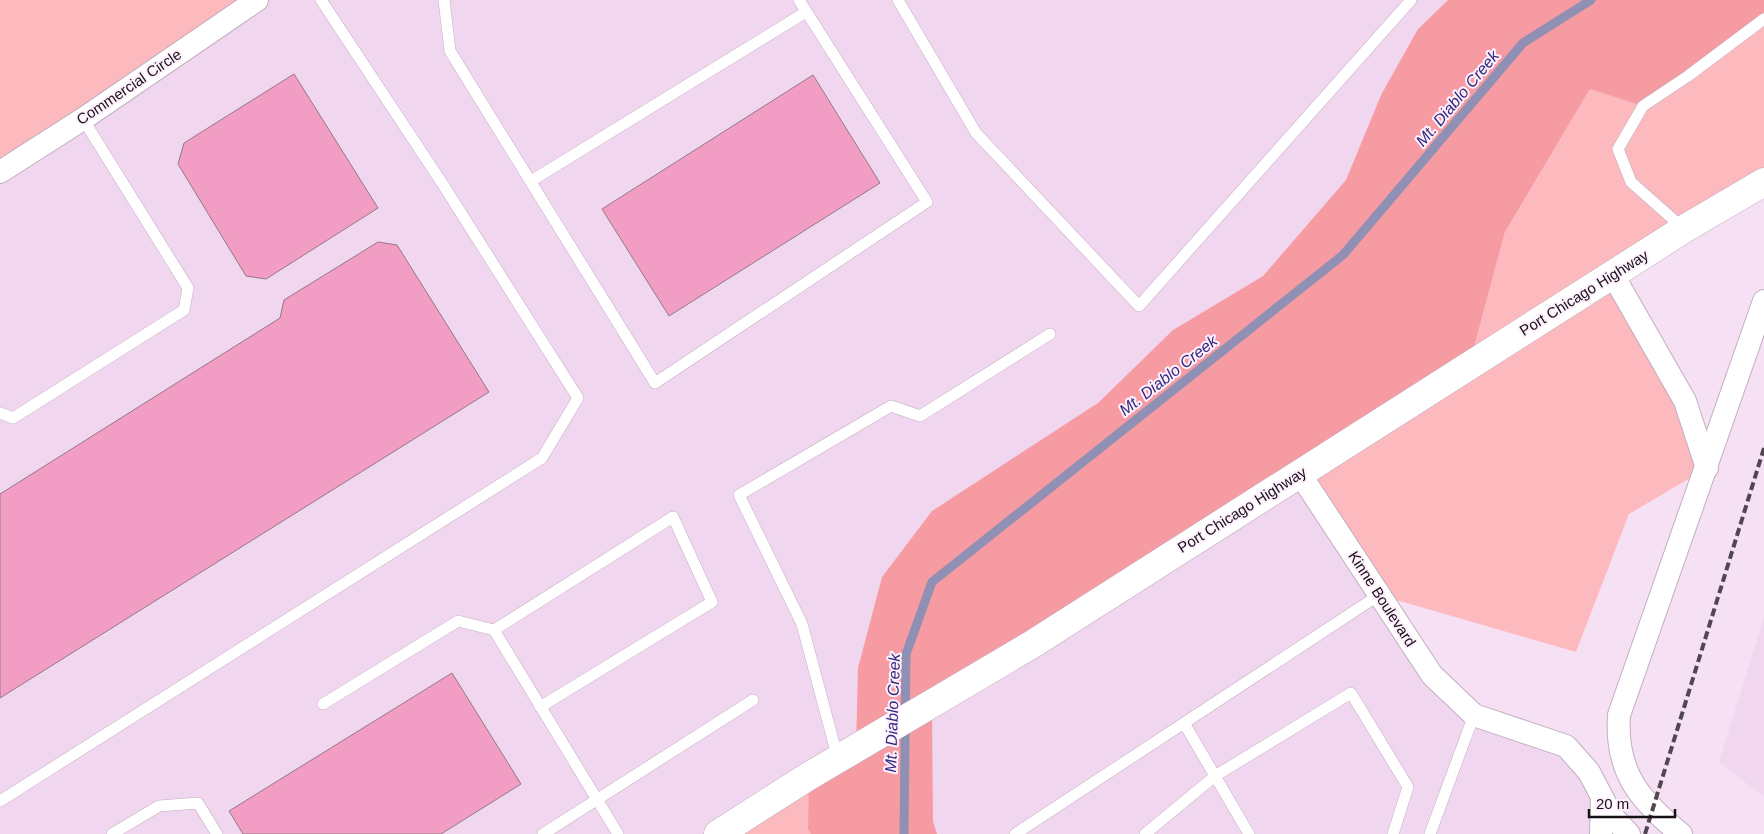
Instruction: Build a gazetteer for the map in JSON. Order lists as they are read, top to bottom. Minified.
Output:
{"streets":{"street":["Commercial Circle","Port Chicago Highway","Kinne Boulevard"]},"crossings":[["Port Chicago Highway","Kinne Boulevard"]],"water":["Mt. Diablo Creek"],"scale_bar":"20 m"}
